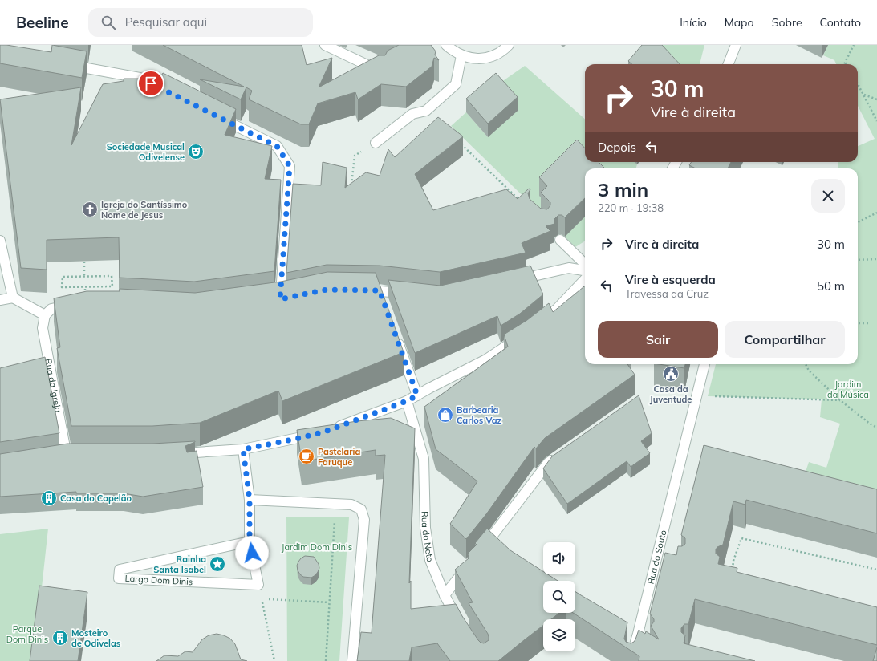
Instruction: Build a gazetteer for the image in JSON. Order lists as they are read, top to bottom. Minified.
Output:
{"streets":{"street":["Rua da Igreja","Rua do Neto","Rua do Souto","Largo Dom Dinis"]},"parks":["Jardim da Música","Jardim Dom Dinis","Parque Dom Dinis"],"places":{"theatre":["Sociedade Musical Odivelense"],"church":["Igreja do Santíssimo Nome de Jesus"],"public building":["Casa da Juventude"],"shop":["Barbearia Carlos Vaz"],"cafe":["Pastelaria Faruque"],"building":["Casa do Capelão","Mosteiro de Odivelas"],"place":["Rainha Santa Isabel"]},"page":{"header":"Beeline","search":"Pesquisar aqui","nav":["Início","Mapa","Sobre","Contato"],"turn":["30 m","Vire à direita"],"then":"Depois","heading":["3 min","220 m · 19:38"],"list":[{"name":"Vire à direita","value":"30 m"},{"name":"Vire à esquerda","note":"Travessa da Cruz","value":"50 m"}],"buttons":["Sair","Compartilhar"]}}
